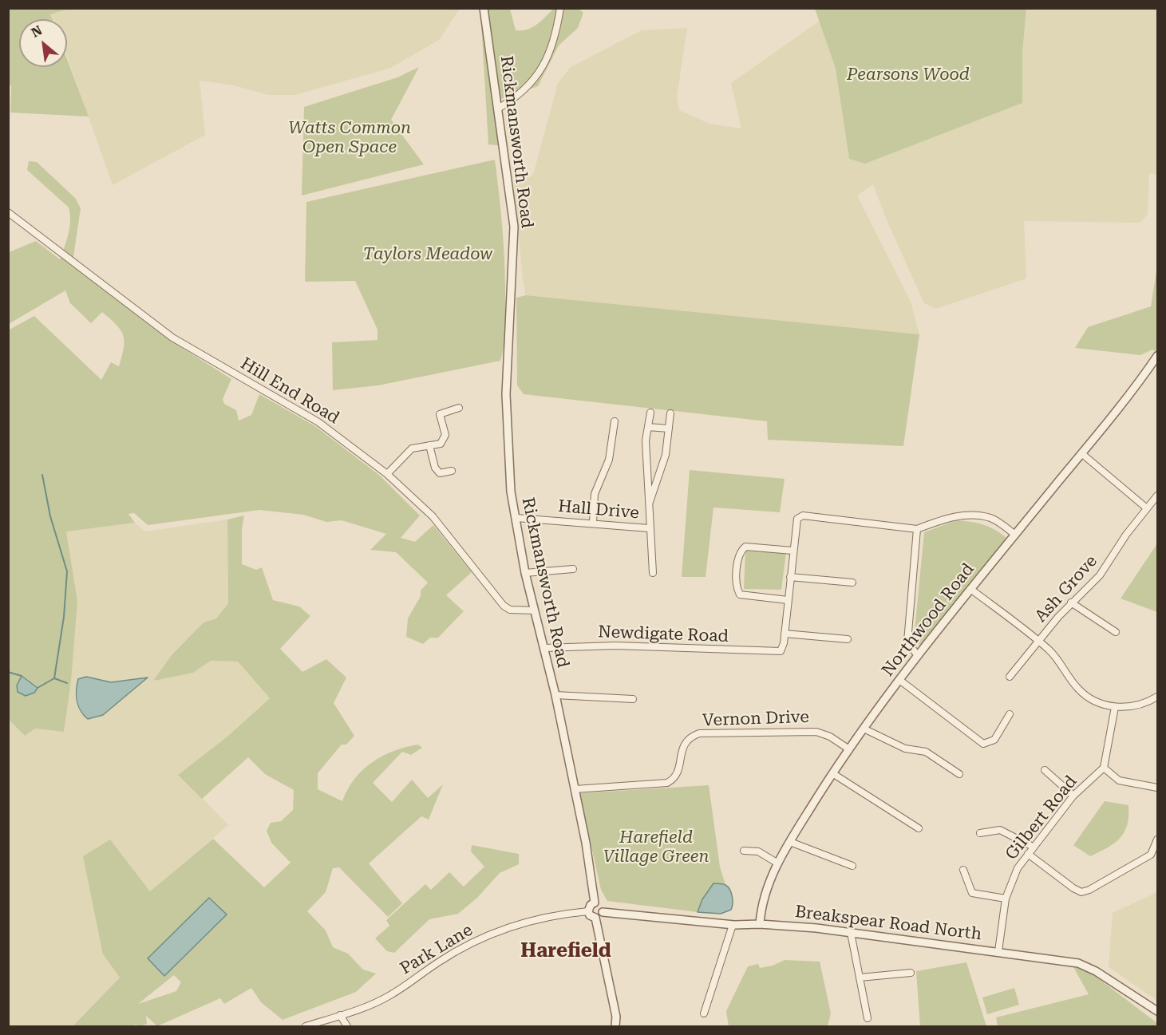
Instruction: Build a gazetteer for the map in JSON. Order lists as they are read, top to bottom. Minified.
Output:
{"streets":{"street":["Rickmansworth Road","Hill End Road","Hall Drive","Ash Grove","Northwood Road","Newdigate Road","Vernon Drive","Gilbert Road","Breakspear Road North","Park Lane"]},"crossings":[["Rickmansworth Road","Hill End Road"],["Rickmansworth Road","Hall Drive"],["Rickmansworth Road","Newdigate Road"],["Rickmansworth Road","Vernon Drive"],["Rickmansworth Road","Breakspear Road North"],["Rickmansworth Road","Park Lane"],["Ash Grove","Northwood Road"],["Northwood Road","Vernon Drive"],["Northwood Road","Breakspear Road North"],["Gilbert Road","Breakspear Road North"],["Breakspear Road North","Park Lane"]],"districts":["Harefield"],"parks":["Pearsons Wood","Watts Common Open Space","Taylors Meadow","Harefield Village Green"],"north":"top left"}
